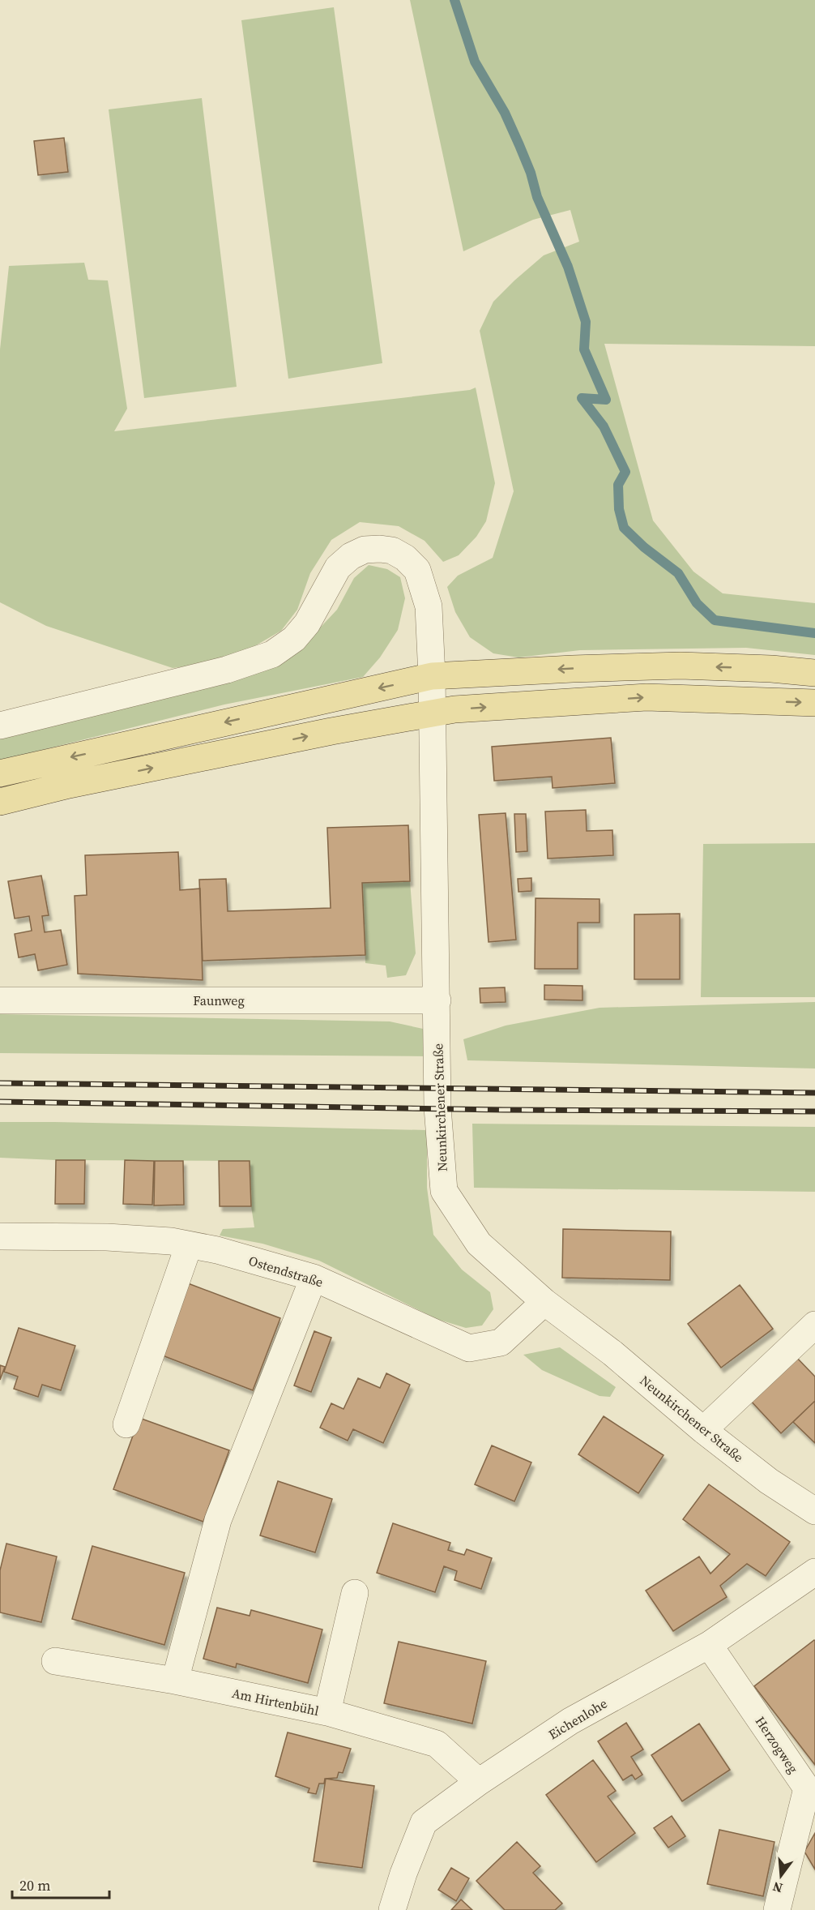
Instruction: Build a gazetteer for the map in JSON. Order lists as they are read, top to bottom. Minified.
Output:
{"streets":{"street":["Faunweg","Neunkirchener Straße","Ostendstraße","Am Hirtenbühl","Eichenlohe","Herzogweg"]},"crossings":[["Faunweg","Neunkirchener Straße"],["Neunkirchener Straße","Ostendstraße"],["Am Hirtenbühl","Eichenlohe"],["Eichenlohe","Herzogweg"]],"scale_bar":"20 m","north":"bottom"}
